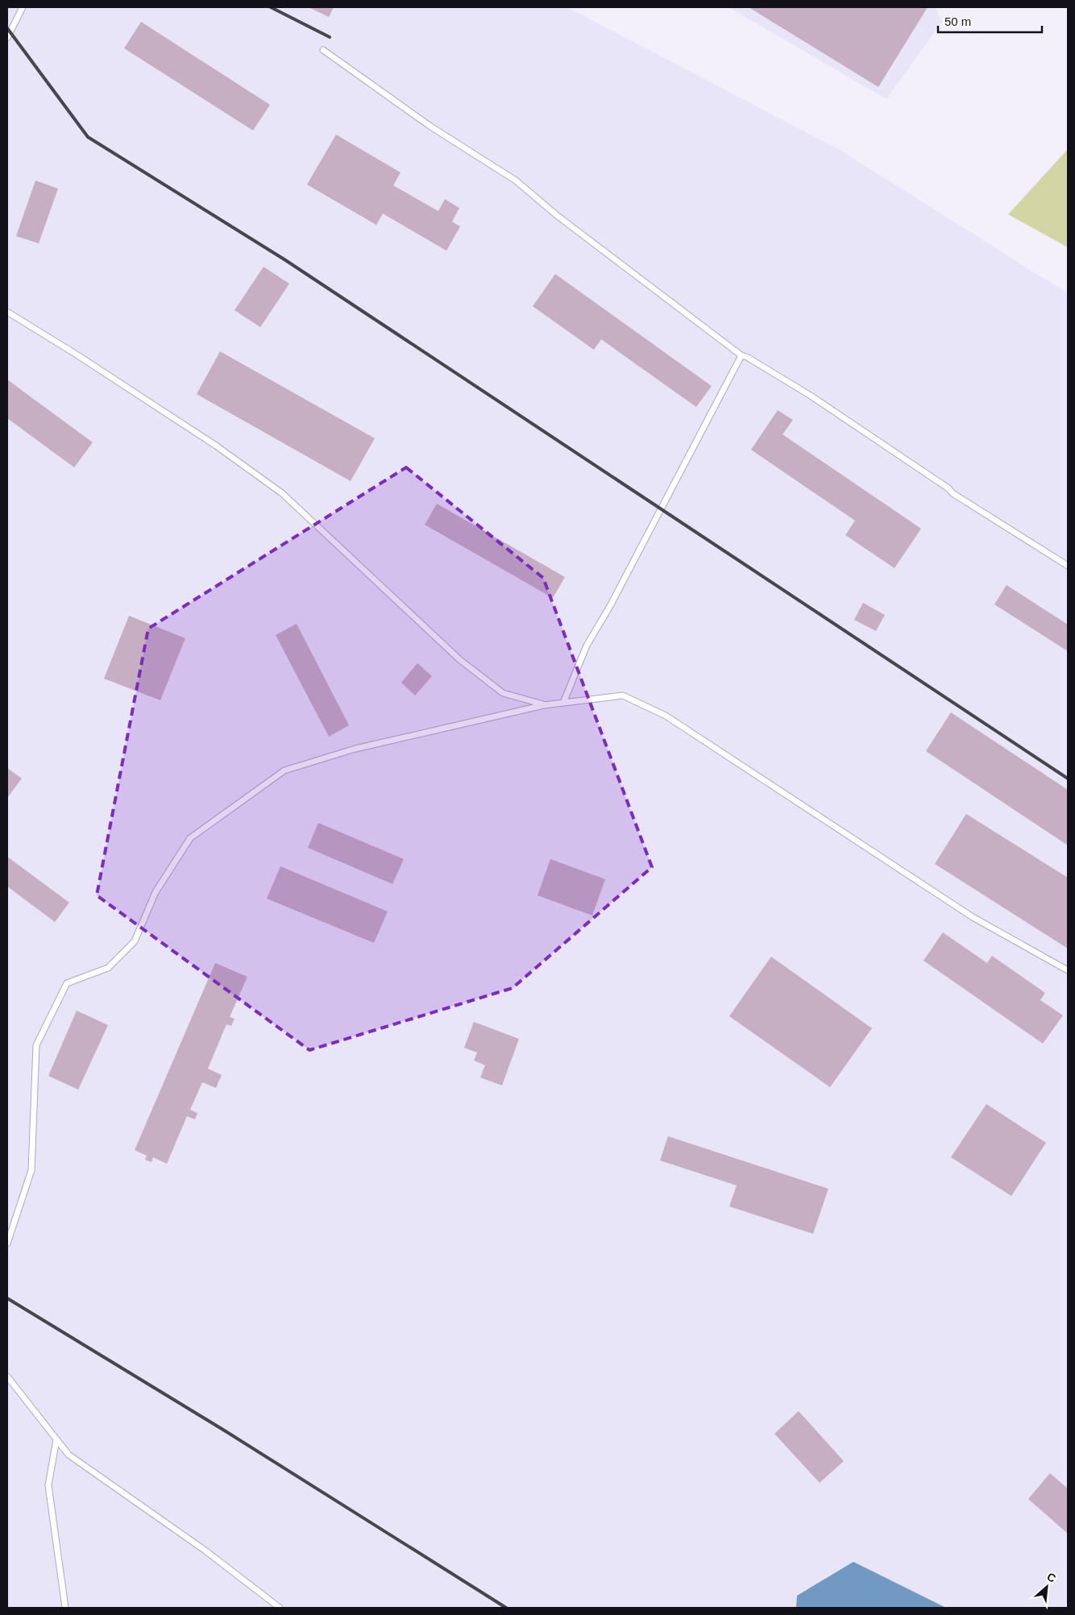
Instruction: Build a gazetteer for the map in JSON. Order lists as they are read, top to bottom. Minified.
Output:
{"scale_bar":"50 m","north":"top right"}
